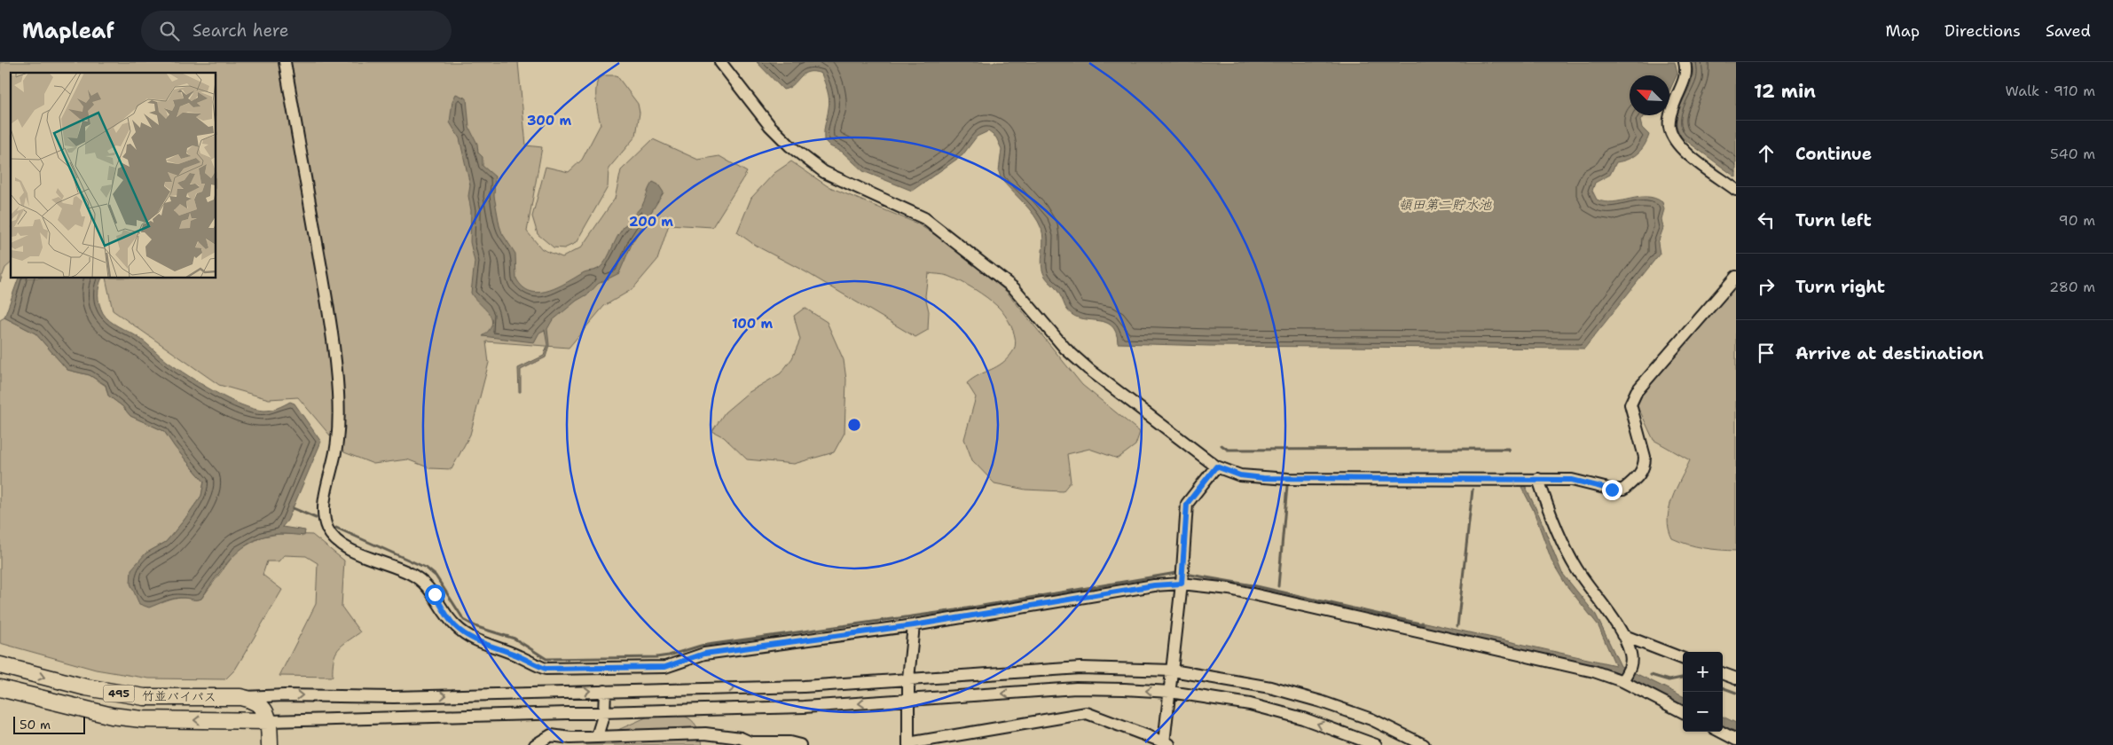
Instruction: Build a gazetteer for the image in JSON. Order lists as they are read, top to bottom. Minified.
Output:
{"streets":{"highway":["495","竹並バイパス"]},"water":["頓田第二貯水池"],"scale_bar":"50 m","north":"top left","page":{"header":"Mapleaf","search":"Search here","nav":["Map","Directions","Saved"],"heading":["12 min","Walk · 910 m"],"list":[["Continue","540 m"],["Turn left","90 m"],["Turn right","280 m"],"Arrive at destination"],"map_buttons":["+","−"],"scale":"50 m"},"rings":["300 m","200 m","100 m"]}
